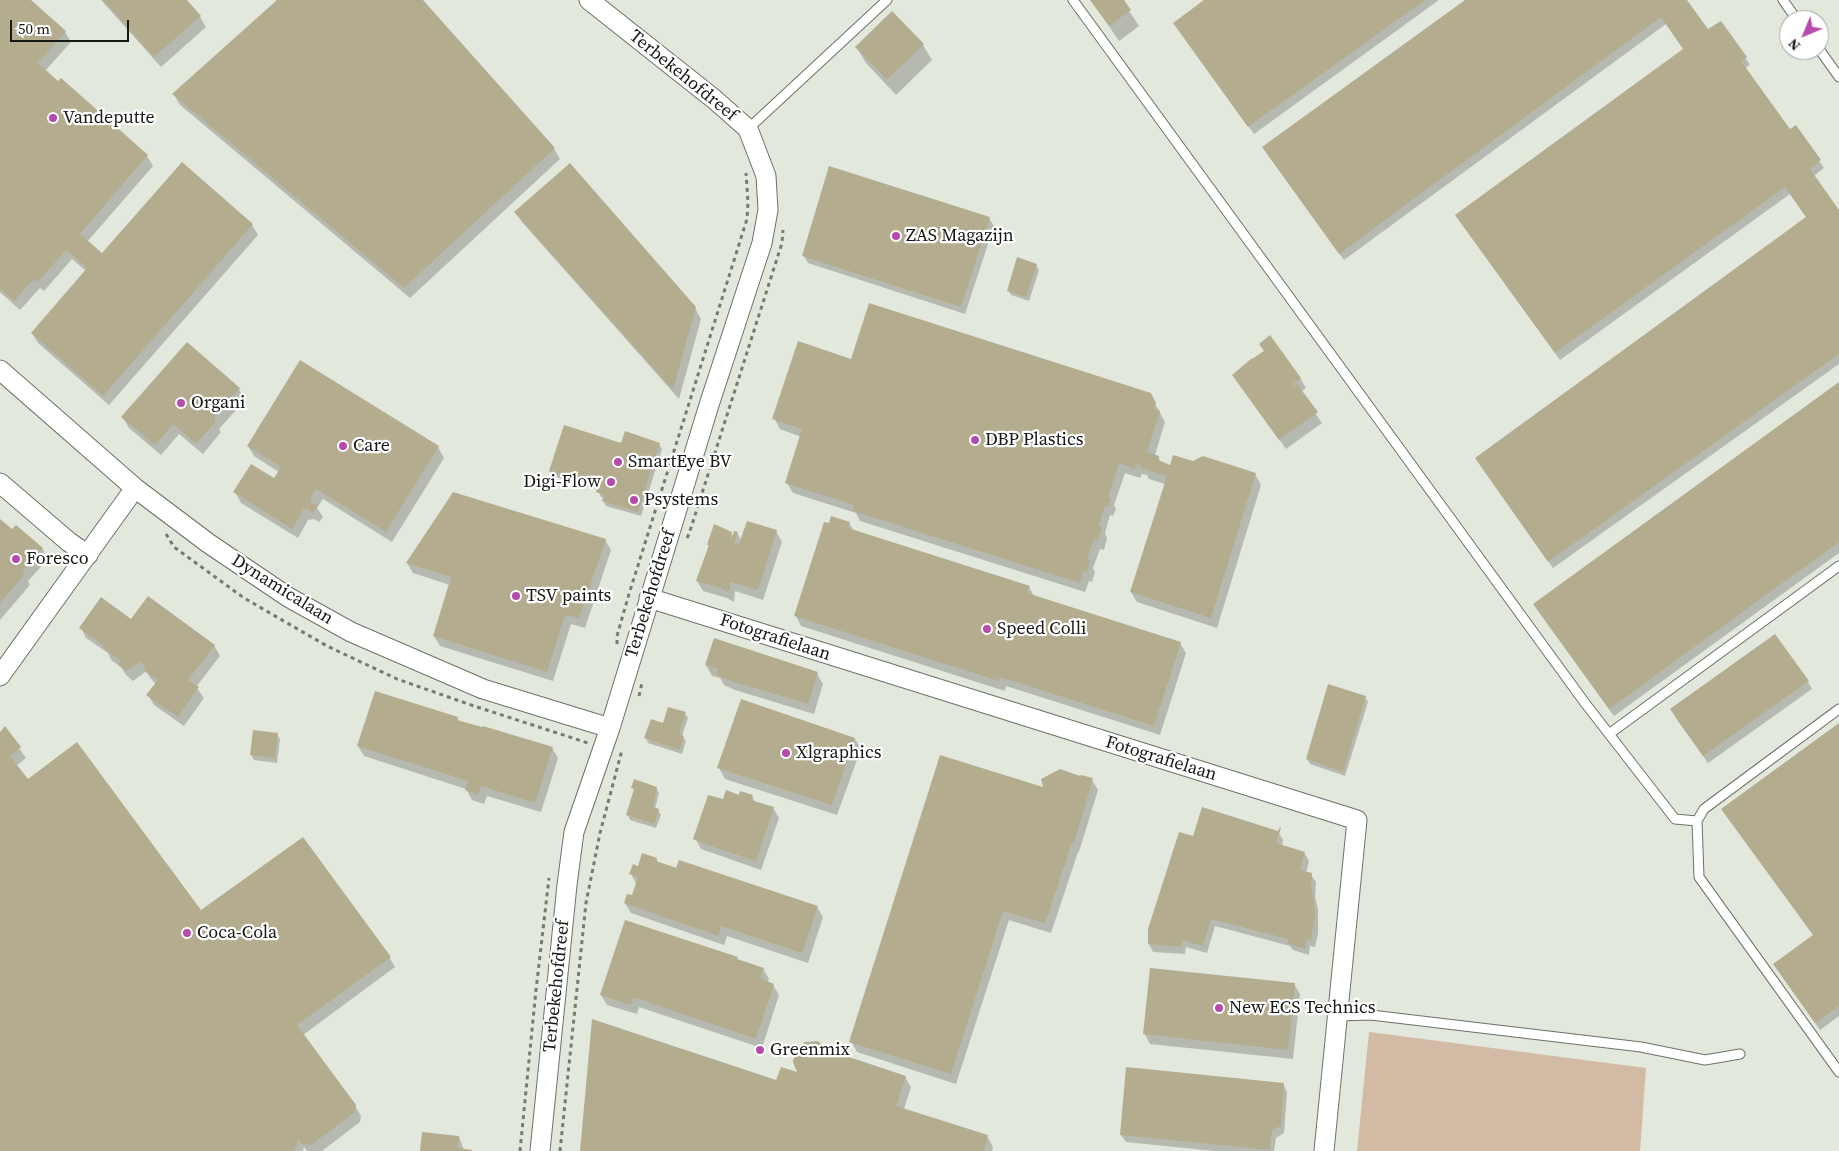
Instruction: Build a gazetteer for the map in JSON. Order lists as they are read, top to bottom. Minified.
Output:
{"streets":{"street":["Terbekehofdreef","Dynamicalaan","Fotografielaan"]},"crossings":[["Terbekehofdreef","Dynamicalaan"],["Terbekehofdreef","Fotografielaan"]],"places":["Vandeputte","ZAS Magazijn","Organi","DBP Plastics","Care","SmartEye BV","Digi-Flow","Psystems","Foresco","TSV paints","Speed Colli","Xlgraphics","Coca-Cola","New ECS Technics","Greenmix"],"scale_bar":"50 m","north":"bottom left"}
